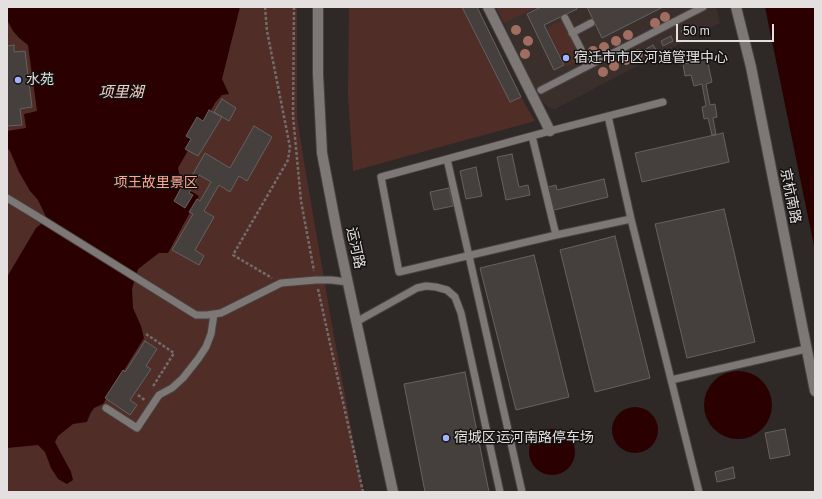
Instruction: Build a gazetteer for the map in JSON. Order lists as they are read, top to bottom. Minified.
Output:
{"streets":{"street":["京杭南路","运河路"]},"water":["项里湖"],"parks":["项王故里景区"],"places":["宿迁市市区河道管理中心","水苑","宿城区运河南路停车场"],"scale_bar":"50 m"}
